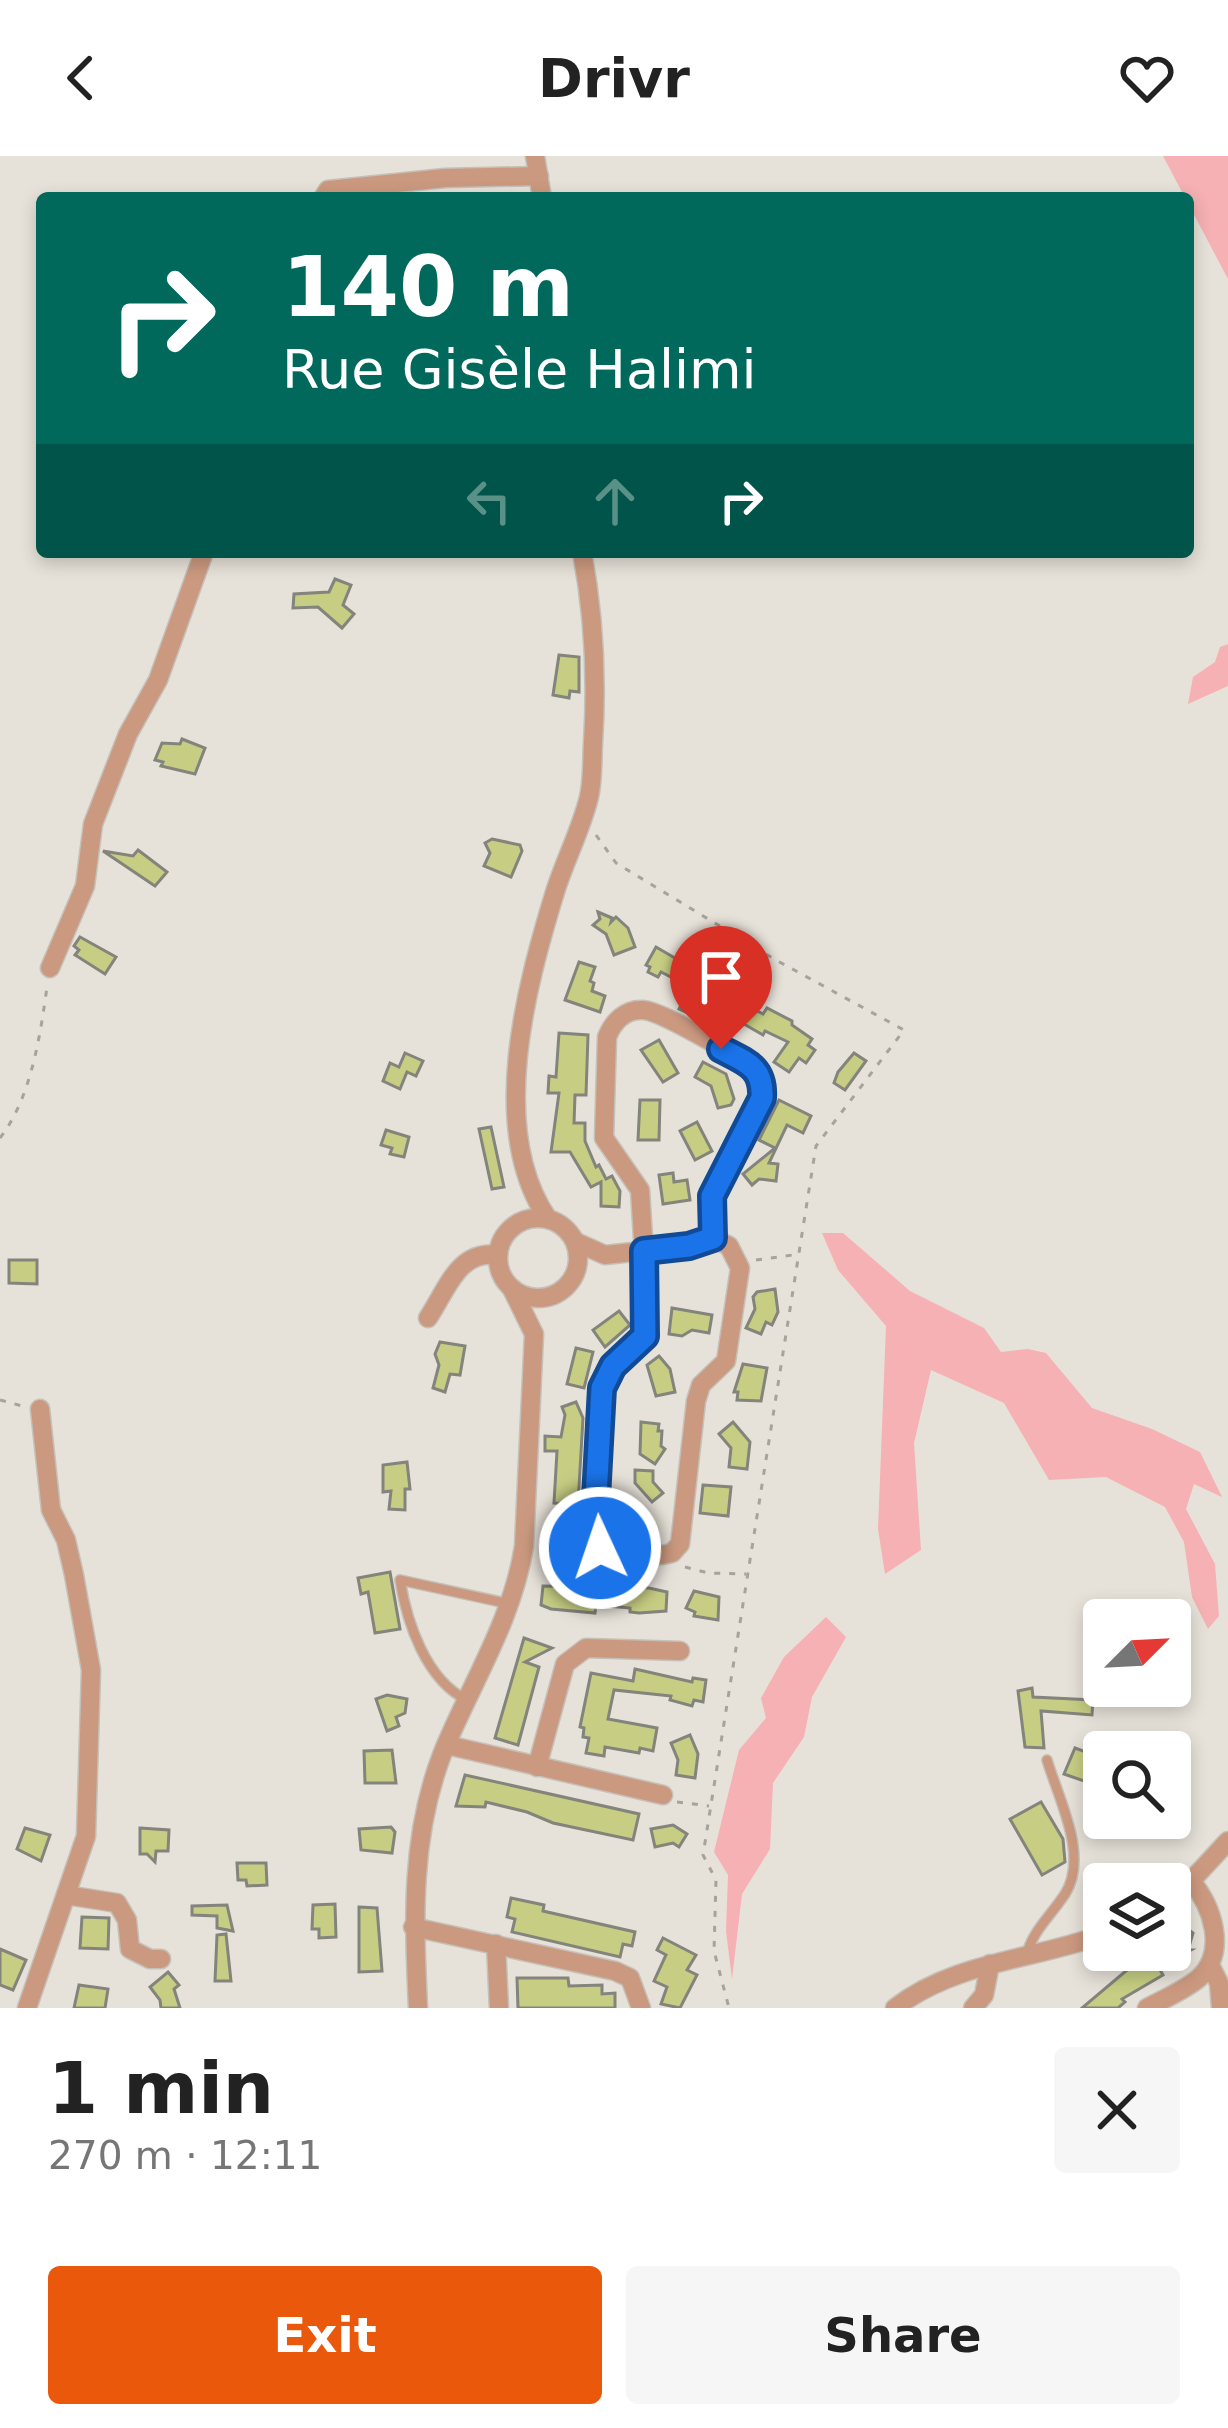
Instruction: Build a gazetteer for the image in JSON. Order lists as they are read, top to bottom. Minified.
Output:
{"north":"top right","page":{"header":"Drivr","turn":["140 m","Rue Gisèle Halimi"],"heading":["1 min","270 m · 12:11"],"buttons":["Exit","Share"]}}
